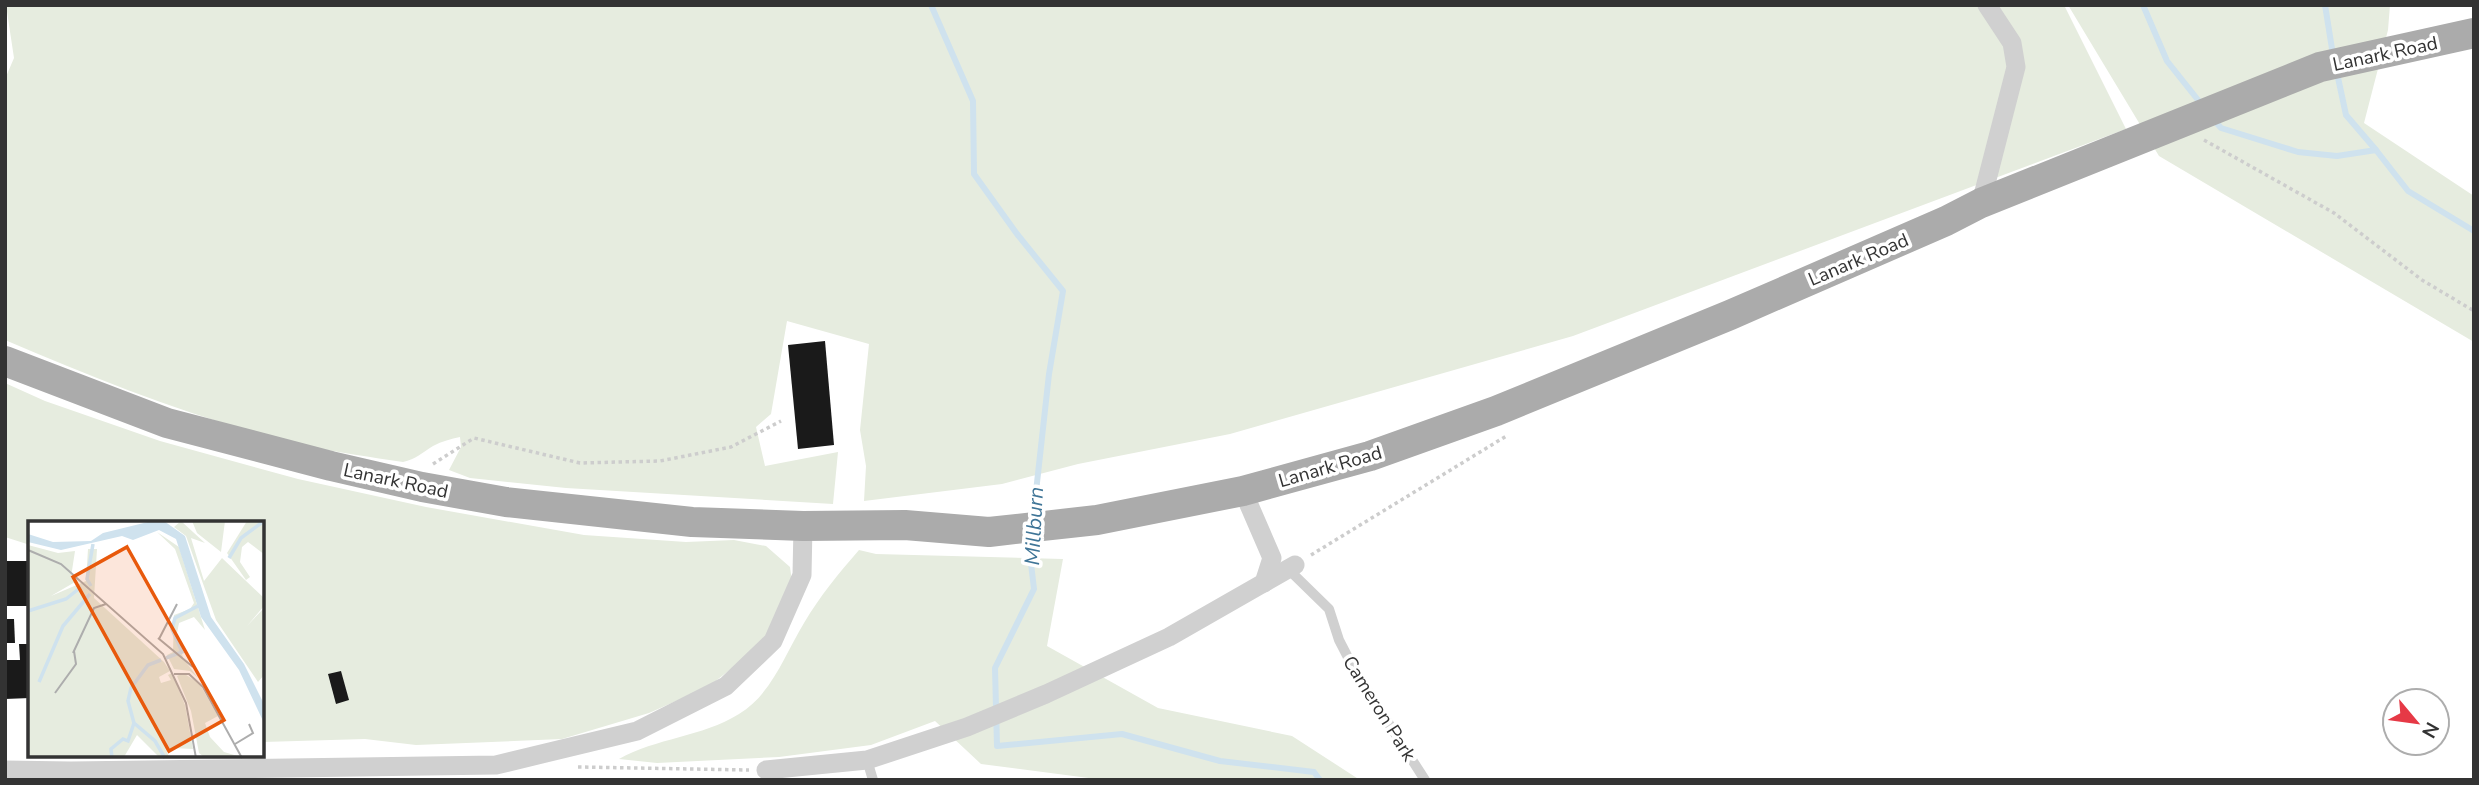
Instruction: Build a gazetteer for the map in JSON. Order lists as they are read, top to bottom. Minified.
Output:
{"streets":{"main road":["Lanark Road"],"lane":["Cameron Park"]},"water":["Millburn"],"north":"bottom right"}
